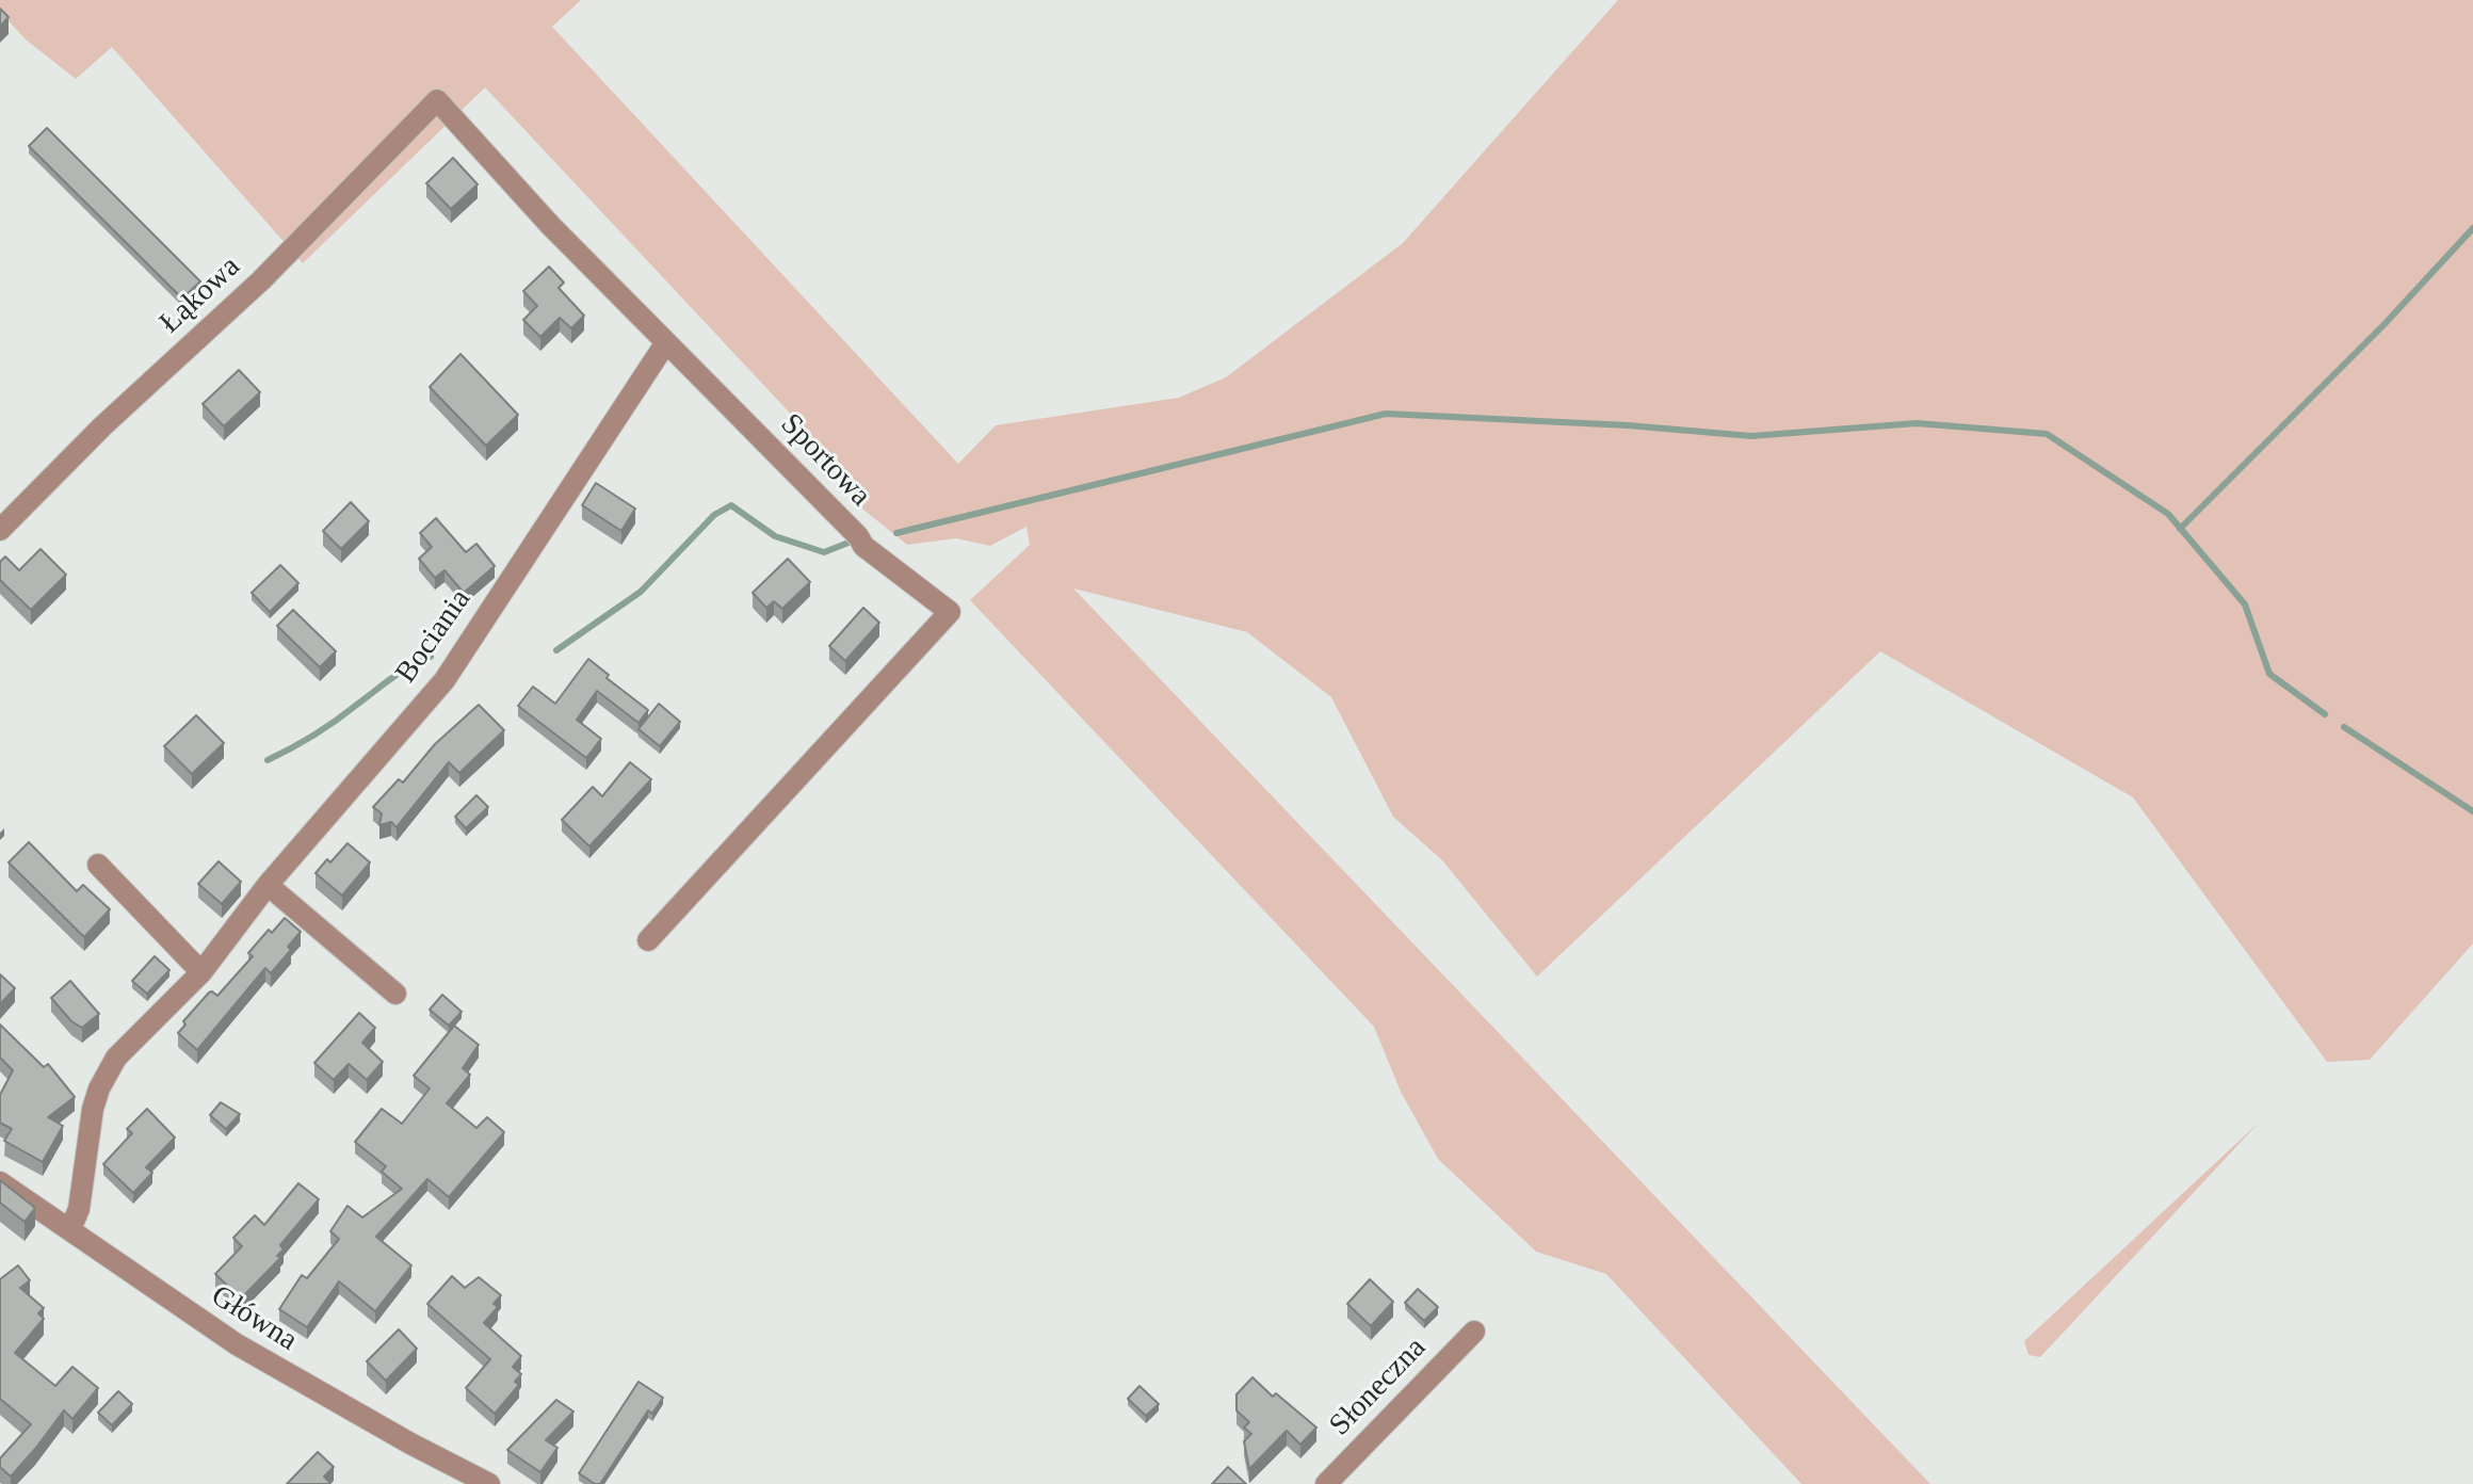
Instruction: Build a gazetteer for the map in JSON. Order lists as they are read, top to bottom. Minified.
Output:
{"streets":{"street":["Łąkowa","Sportowa","Bociania","Główna","Słoneczna"]},"crossings":[["Łąkowa","Sportowa"],["Łąkowa","Bociania"],["Sportowa","Bociania"],["Bociania","Główna"]]}
